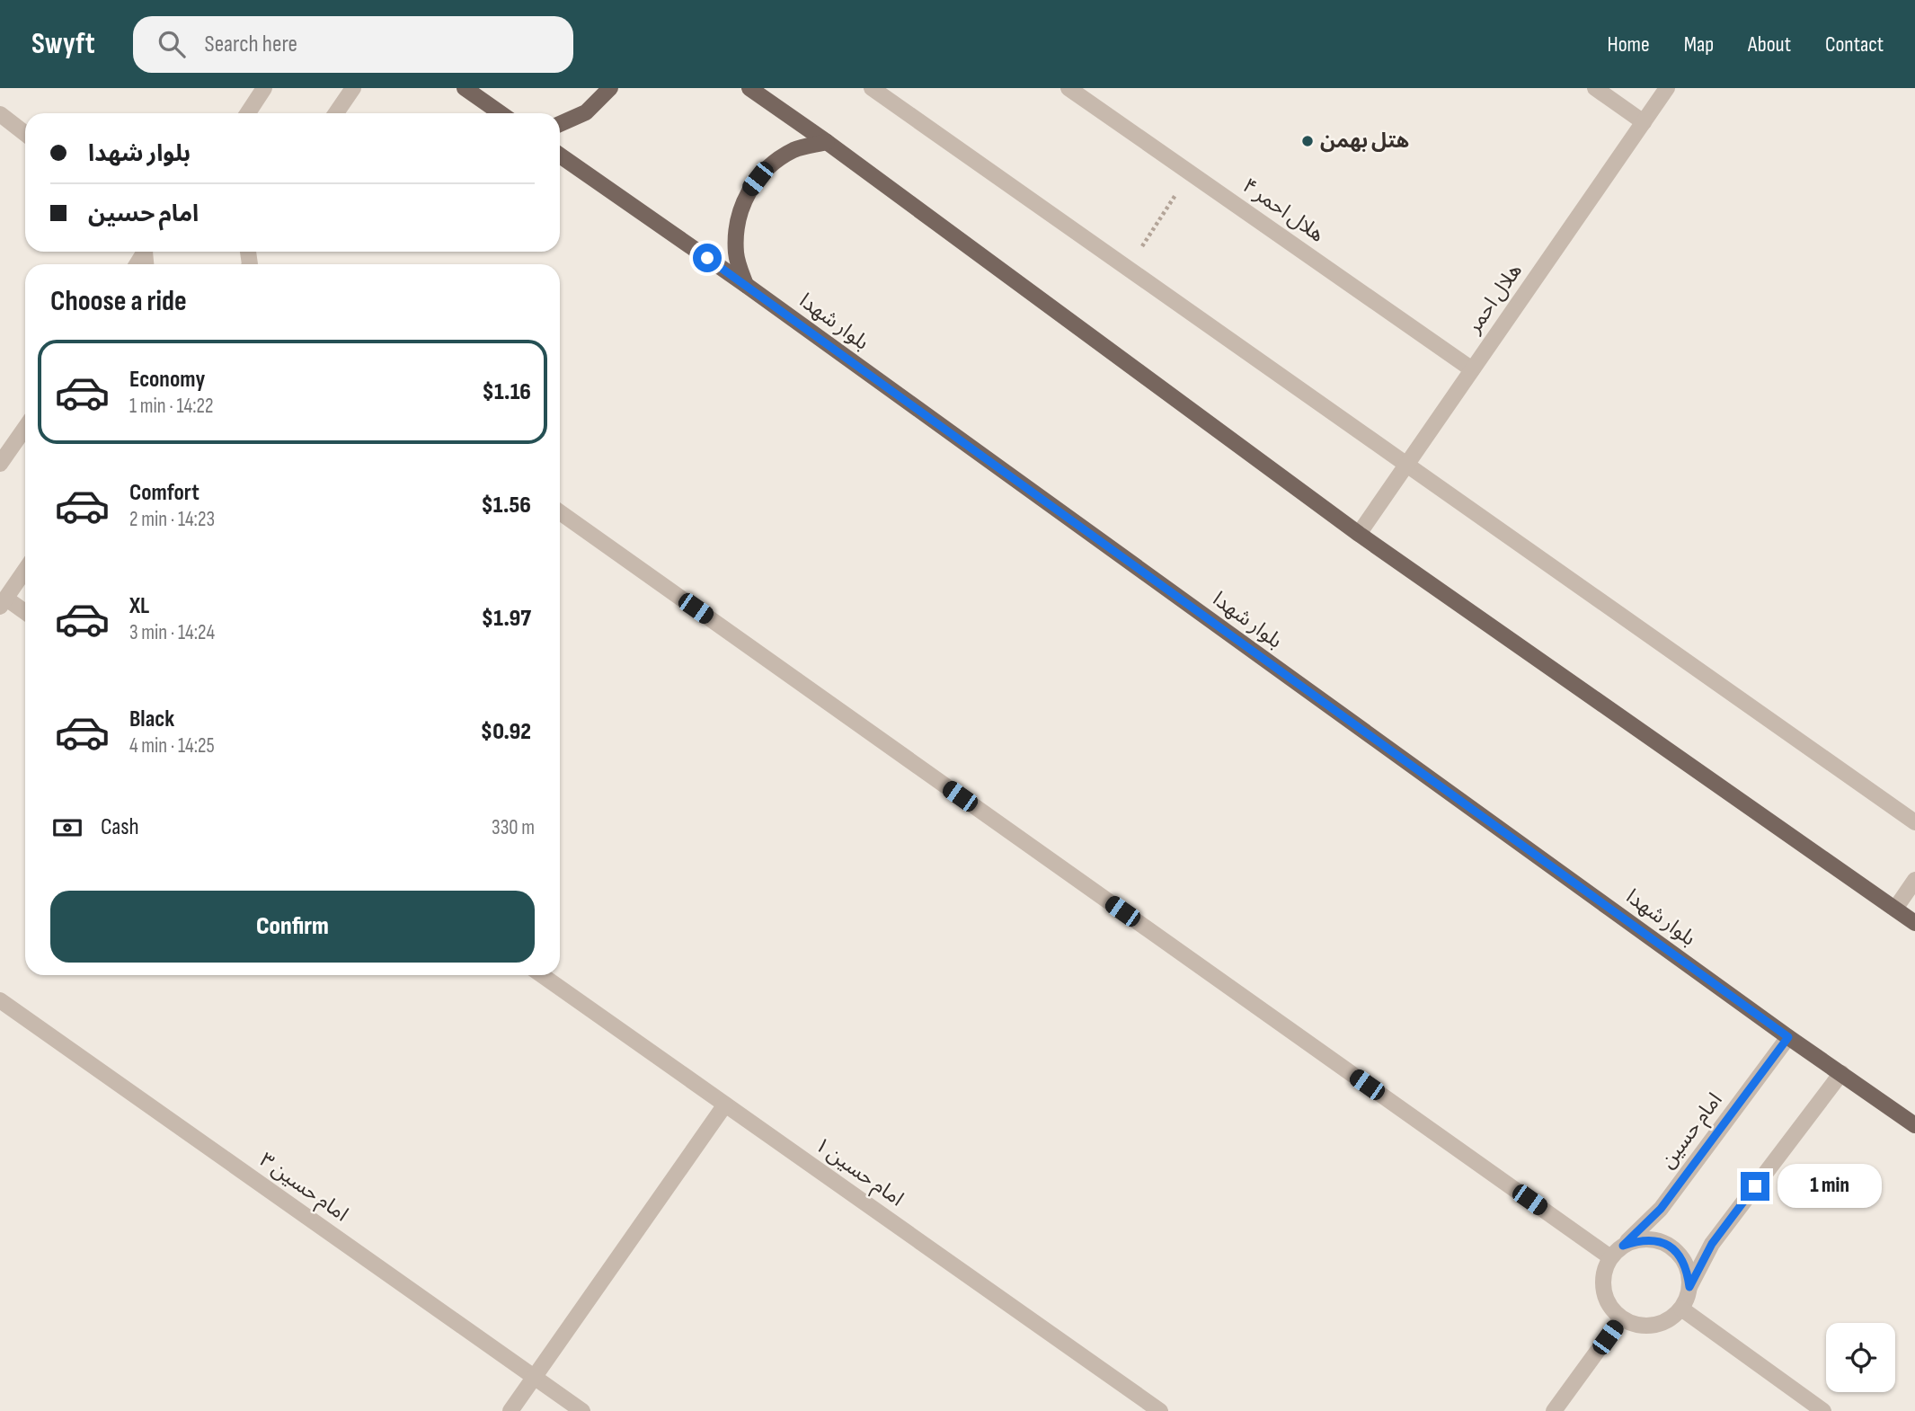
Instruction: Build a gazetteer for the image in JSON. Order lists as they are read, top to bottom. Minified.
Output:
{"streets":{"main road":["بلوار شهدا"],"street":["هلال احمر ۴","هلال احمر","امام حسین","امام حسین ۱","امام حسین ۳"]},"crossings":[["هلال احمر ۴","هلال احمر"],["بلوار شهدا","امام حسین"]],"places":["هتل بهمن"],"page":{"header":"Swyft","search":"Search here","nav":["Home","Map","About","Contact"],"banner":["بلوار شهدا","امام حسین"],"heading":"Choose a ride","list":[{"name":"Economy","note":"1 min · 14:22","value":"$1.16"},{"name":"Comfort","note":"2 min · 14:23","value":"$1.56"},{"name":"XL","note":"3 min · 14:24","value":"$1.97"},{"name":"Black","note":"4 min · 14:25","value":"$0.92"}],"pay":["Cash","330 m"],"buttons":"Confirm","bubble":"1 min"}}
